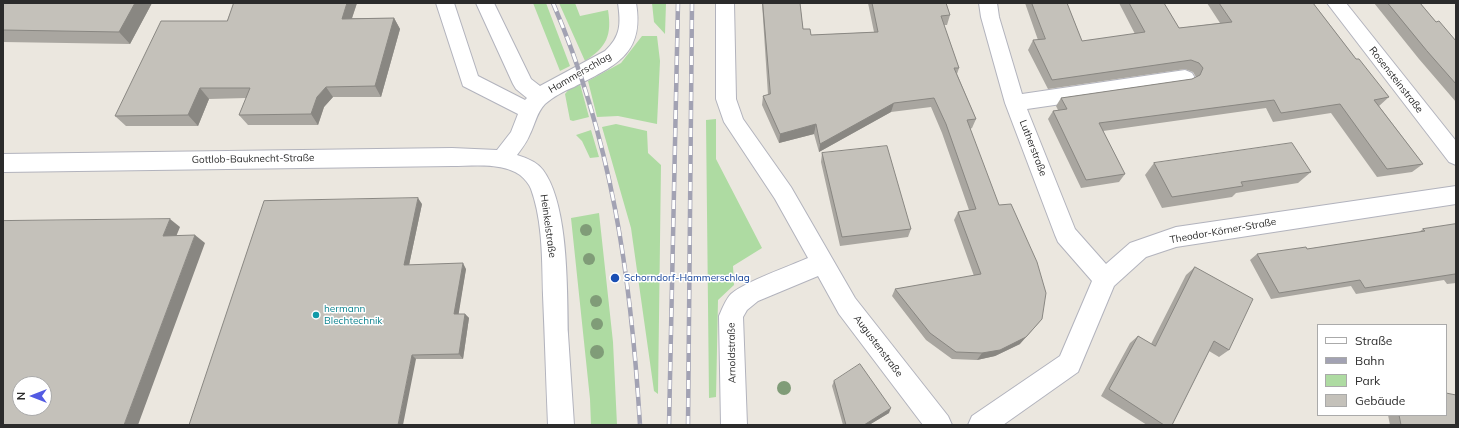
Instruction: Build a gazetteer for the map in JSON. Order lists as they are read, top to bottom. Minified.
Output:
{"streets":{"street":["Hammerschlag","Rosensteinstraße","Lutherstraße","Gottlob-Bauknecht-Straße","Heinkelstraße","Theodor-Körner-Straße","Augustenstraße","Arnoldstraße"]},"crossings":[["Lutherstraße","Theodor-Körner-Straße"],["Gottlob-Bauknecht-Straße","Heinkelstraße"],["Augustenstraße","Arnoldstraße"]],"places":["Schorndorf-Hammerschlag","hermann Blechtechnik"],"legend":["Straße","Bahn","Park","Gebäude"],"north":"left"}
